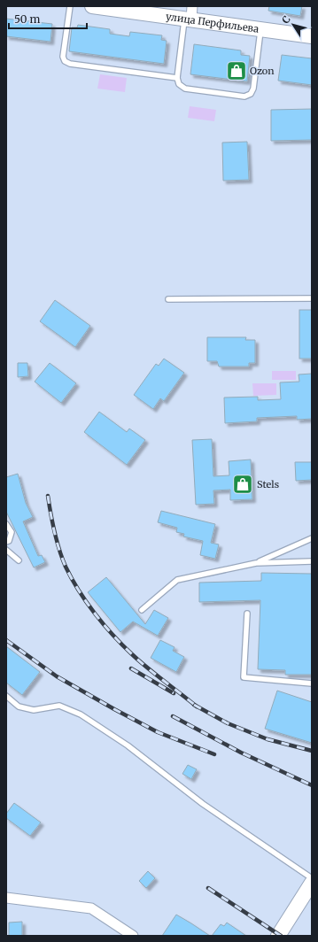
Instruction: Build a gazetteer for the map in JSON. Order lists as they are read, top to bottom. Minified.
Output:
{"streets":{"main road":["улица Перфильева"]},"places":{"shop":["Ozon","Stels"]},"scale_bar":"50 m","north":"top left"}
